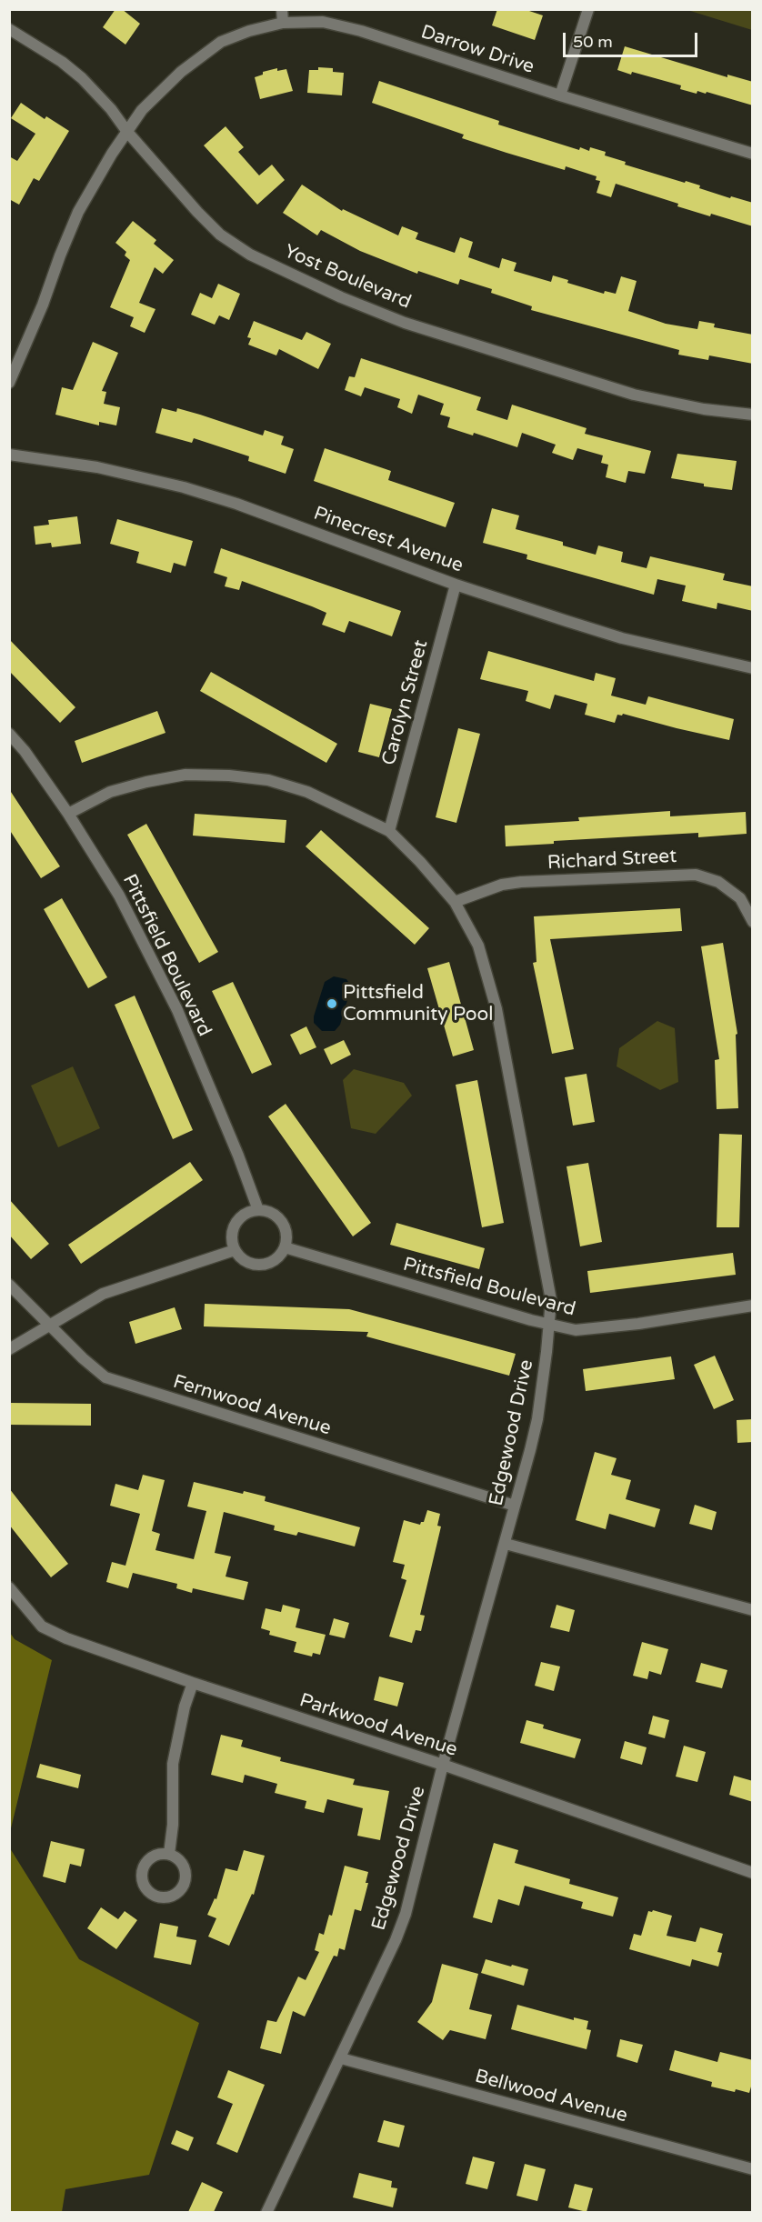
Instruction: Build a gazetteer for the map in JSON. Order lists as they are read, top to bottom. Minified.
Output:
{"streets":{"street":["Darrow Drive","Yost Boulevard","Pinecrest Avenue","Carolyn Street","Richard Street","Pittsfield Boulevard","Fernwood Avenue","Edgewood Drive","Parkwood Avenue","Bellwood Avenue"]},"crossings":[["Darrow Drive","Yost Boulevard"],["Pinecrest Avenue","Carolyn Street"],["Carolyn Street","Edgewood Drive"],["Richard Street","Edgewood Drive"],["Pittsfield Boulevard","Edgewood Drive"],["Fernwood Avenue","Edgewood Drive"],["Edgewood Drive","Parkwood Avenue"],["Edgewood Drive","Bellwood Avenue"]],"places":["Pittsfield Community Pool"],"scale_bar":"50 m"}
